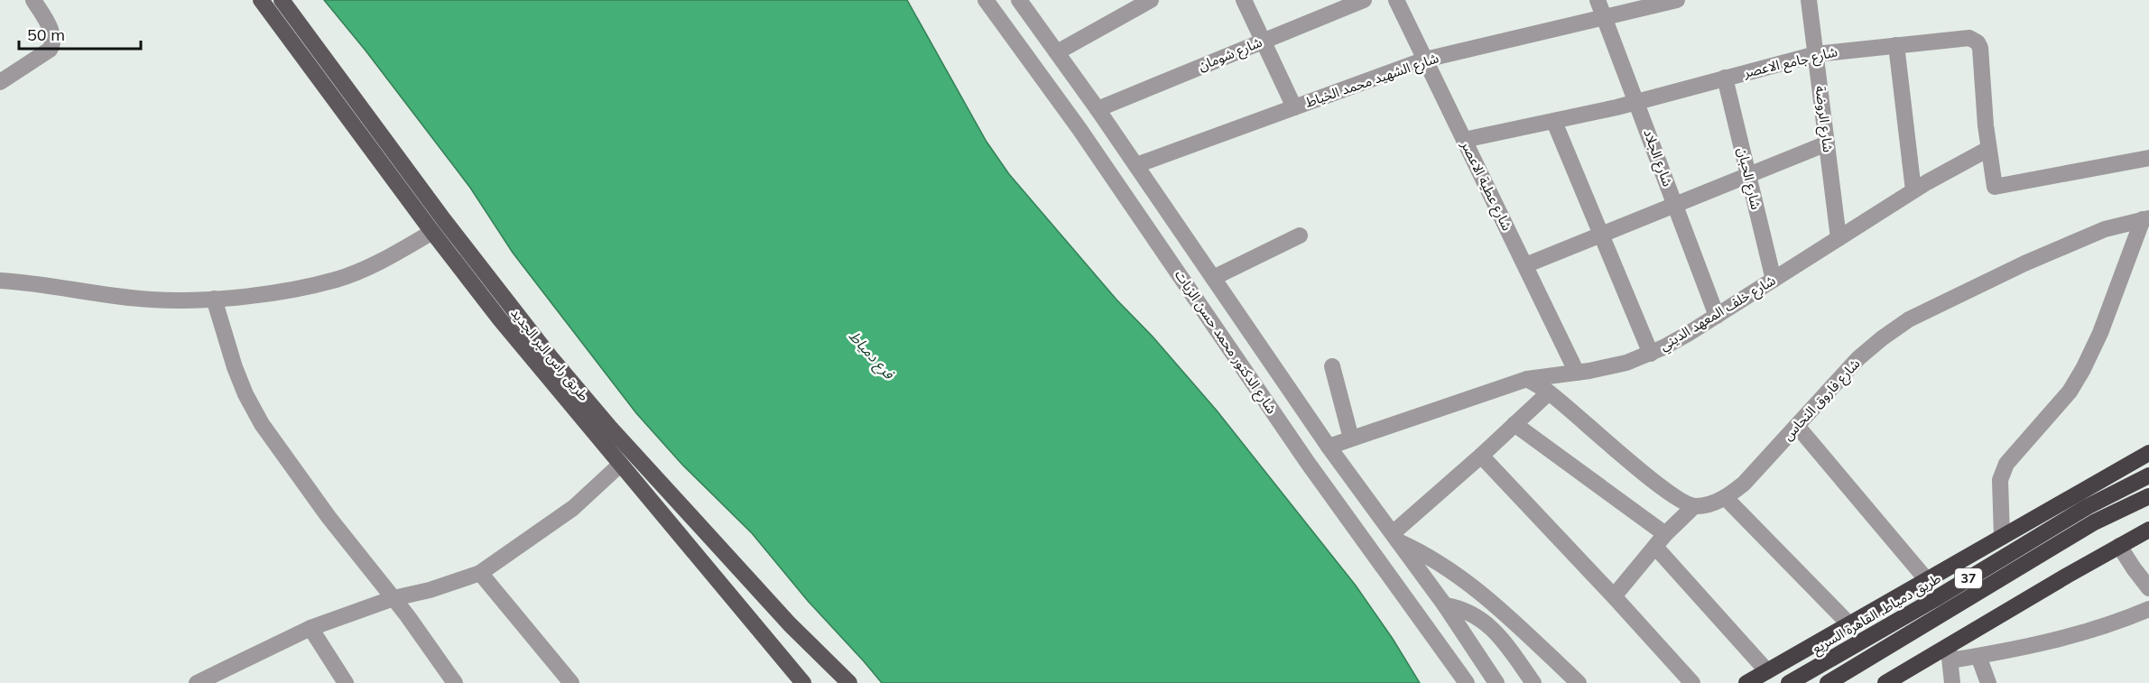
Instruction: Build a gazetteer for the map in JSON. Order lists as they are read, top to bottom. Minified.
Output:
{"streets":{"highway":["37","طريق دمياط, القاهرة السريع"],"main road":["طريق راس البر الجديد"],"street":["شارع شومان","شارع جامع الاعصر","شارع الشهيد محمد الخياط","شارع الروضة","شارع الجلاد","شارع الحبان","شارع عطية الاعصر","شارع خلف المعهد الديني","شارع الدكتور محمد حسن الزيات","شارع فاروق النحاس"]},"crossings":[["شارع شومان","شارع الدكتور محمد حسن الزيات"],["شارع جامع الاعصر","شارع الروضة"],["شارع جامع الاعصر","شارع الجلاد"],["شارع جامع الاعصر","شارع الحبان"],["شارع جامع الاعصر","شارع عطية الاعصر"],["شارع جامع الاعصر","شارع خلف المعهد الديني"],["شارع الشهيد محمد الخياط","شارع الجلاد"],["شارع الشهيد محمد الخياط","شارع عطية الاعصر"],["شارع الشهيد محمد الخياط","شارع الدكتور محمد حسن الزيات"],["شارع الروضة","شارع خلف المعهد الديني"],["شارع الجلاد","شارع خلف المعهد الديني"],["شارع الحبان","شارع خلف المعهد الديني"],["شارع عطية الاعصر","شارع خلف المعهد الديني"],["شارع خلف المعهد الديني","شارع الدكتور محمد حسن الزيات"]],"water":["فرع دمياط"],"scale_bar":"50 m"}
